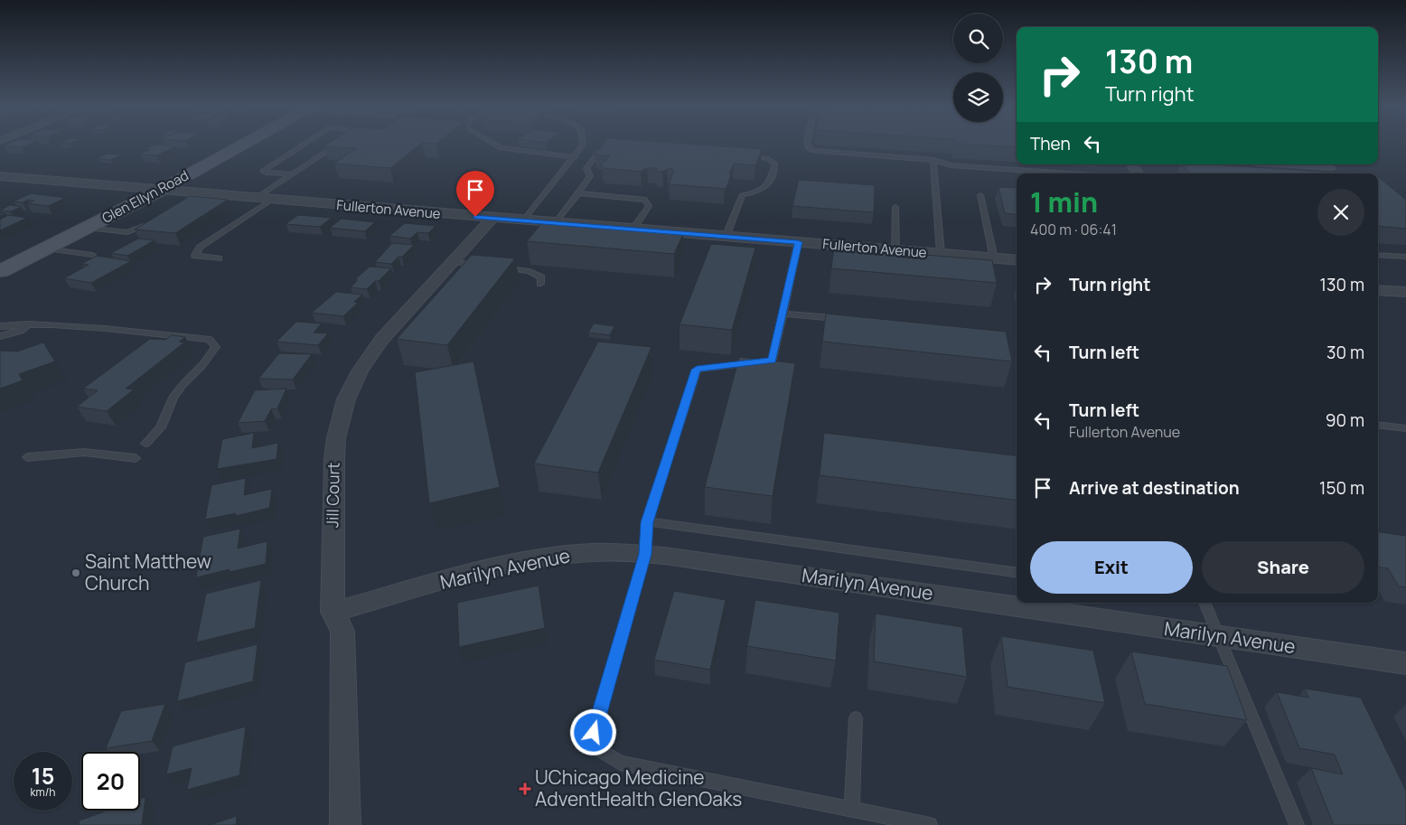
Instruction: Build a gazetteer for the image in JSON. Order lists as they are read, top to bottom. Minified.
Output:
{"streets":{"street":["Glen Ellyn Road","Fullerton Avenue","Jill Court","Marilyn Avenue"]},"crossings":[["Glen Ellyn Road","Fullerton Avenue"],["Fullerton Avenue","Jill Court"],["Jill Court","Marilyn Avenue"]],"places":{"other":["Saint Matthew Church"],"health":["UChicago Medicine AdventHealth GlenOaks"]},"page":{"turn":["130 m","Turn right"],"then":"Then","heading":["1 min","400 m · 06:41"],"list":[{"name":"Turn right","value":"130 m"},{"name":"Turn left","value":"30 m"},{"name":"Turn left","note":"Fullerton Avenue","value":"90 m"},{"name":"Arrive at destination","value":"150 m"}],"buttons":["Exit","Share"],"speed":"15 km/h","limit":"20"}}
